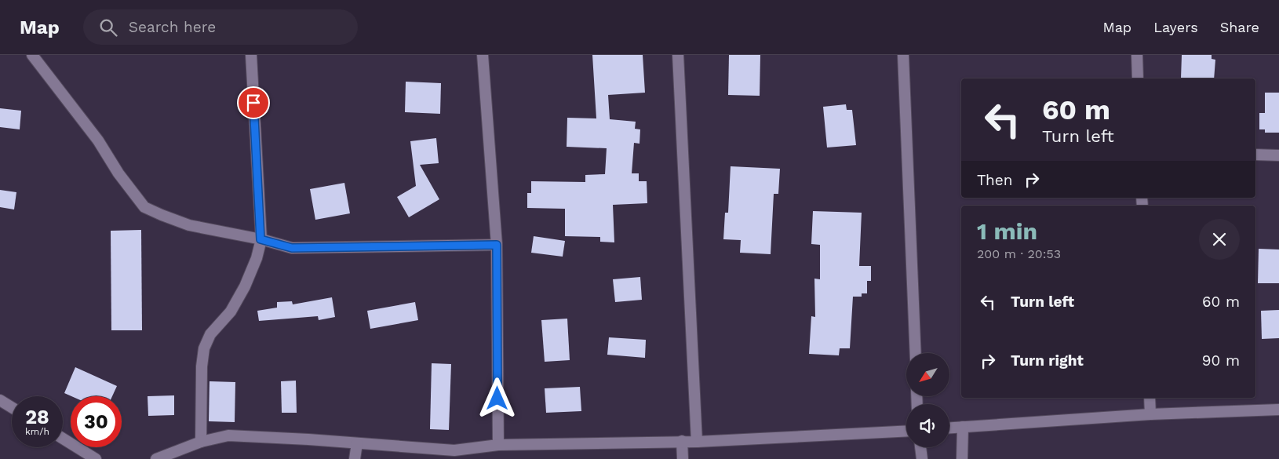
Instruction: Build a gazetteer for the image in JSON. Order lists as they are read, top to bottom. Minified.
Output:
{"north":"bottom left","page":{"header":"Map","search":"Search here","nav":["Map","Layers","Share"],"turn":["60 m","Turn left"],"then":"Then","heading":["1 min","200 m · 20:53"],"list":[{"name":"Turn left","value":"60 m"},{"name":"Turn right","value":"90 m"}],"speed":"28 km/h","limit":"30"}}
